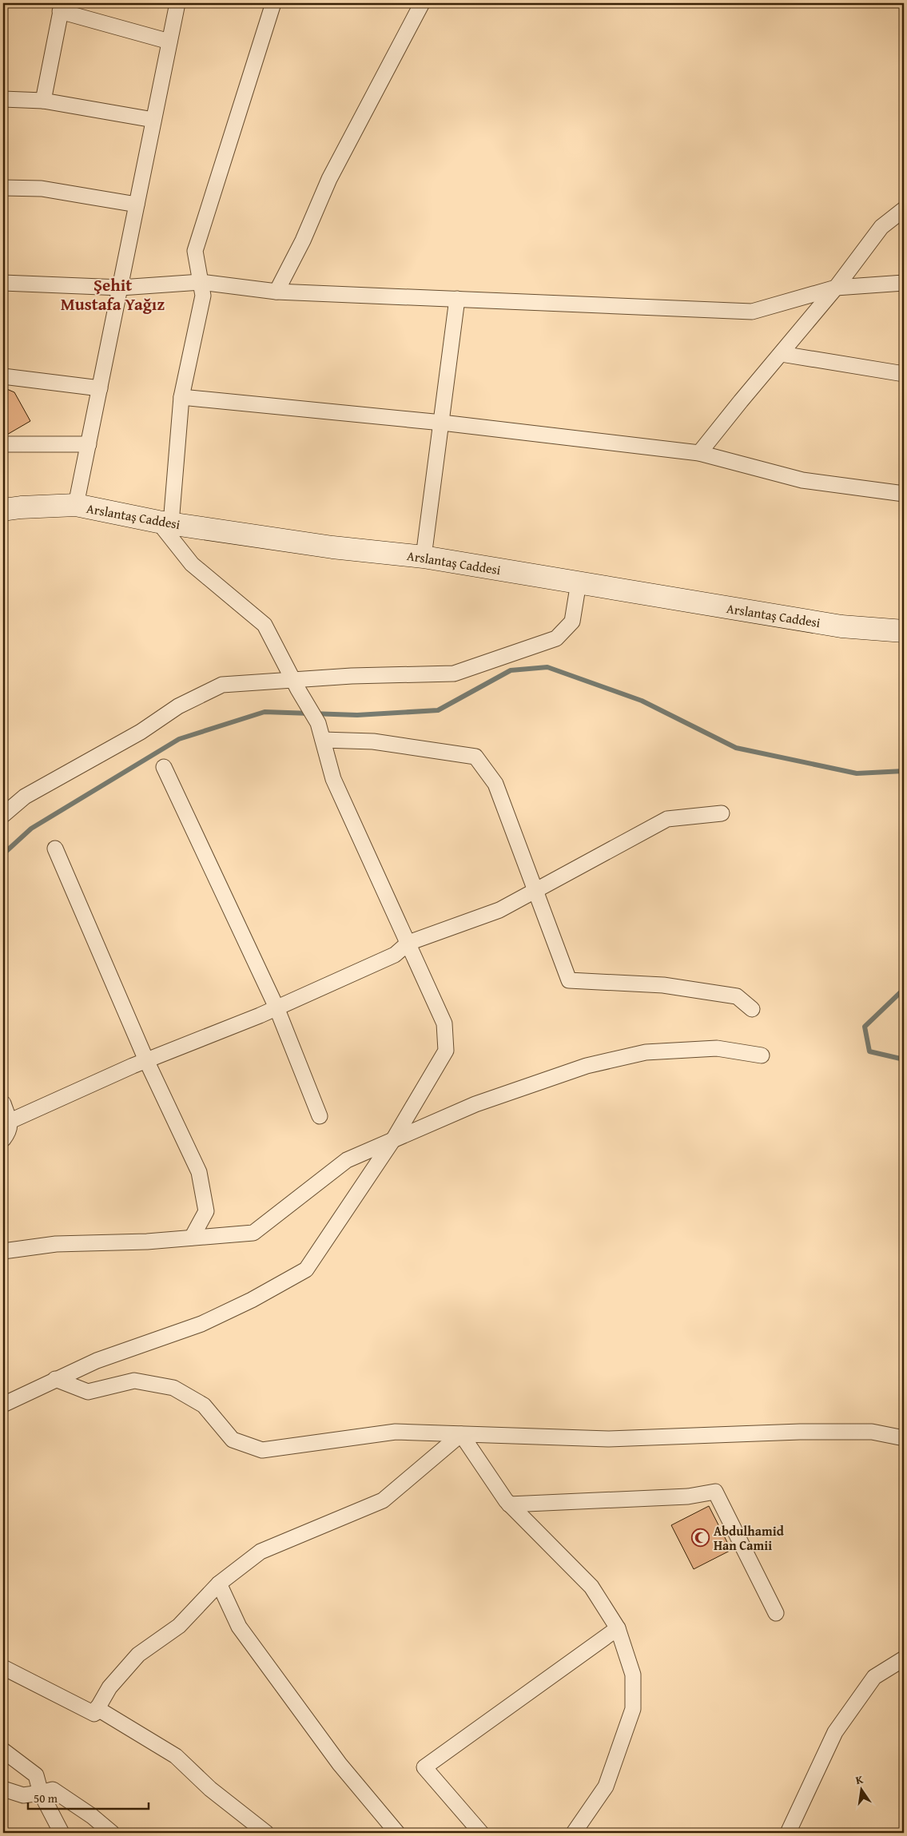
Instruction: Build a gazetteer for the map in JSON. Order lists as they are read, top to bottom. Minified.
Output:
{"streets":{"main road":["Arslantaş Caddesi"]},"districts":["Şehit Mustafa Yağız"],"places":{"mosque":["Abdulhamid Han Camii"]},"scale_bar":"50 m","north":"top"}
